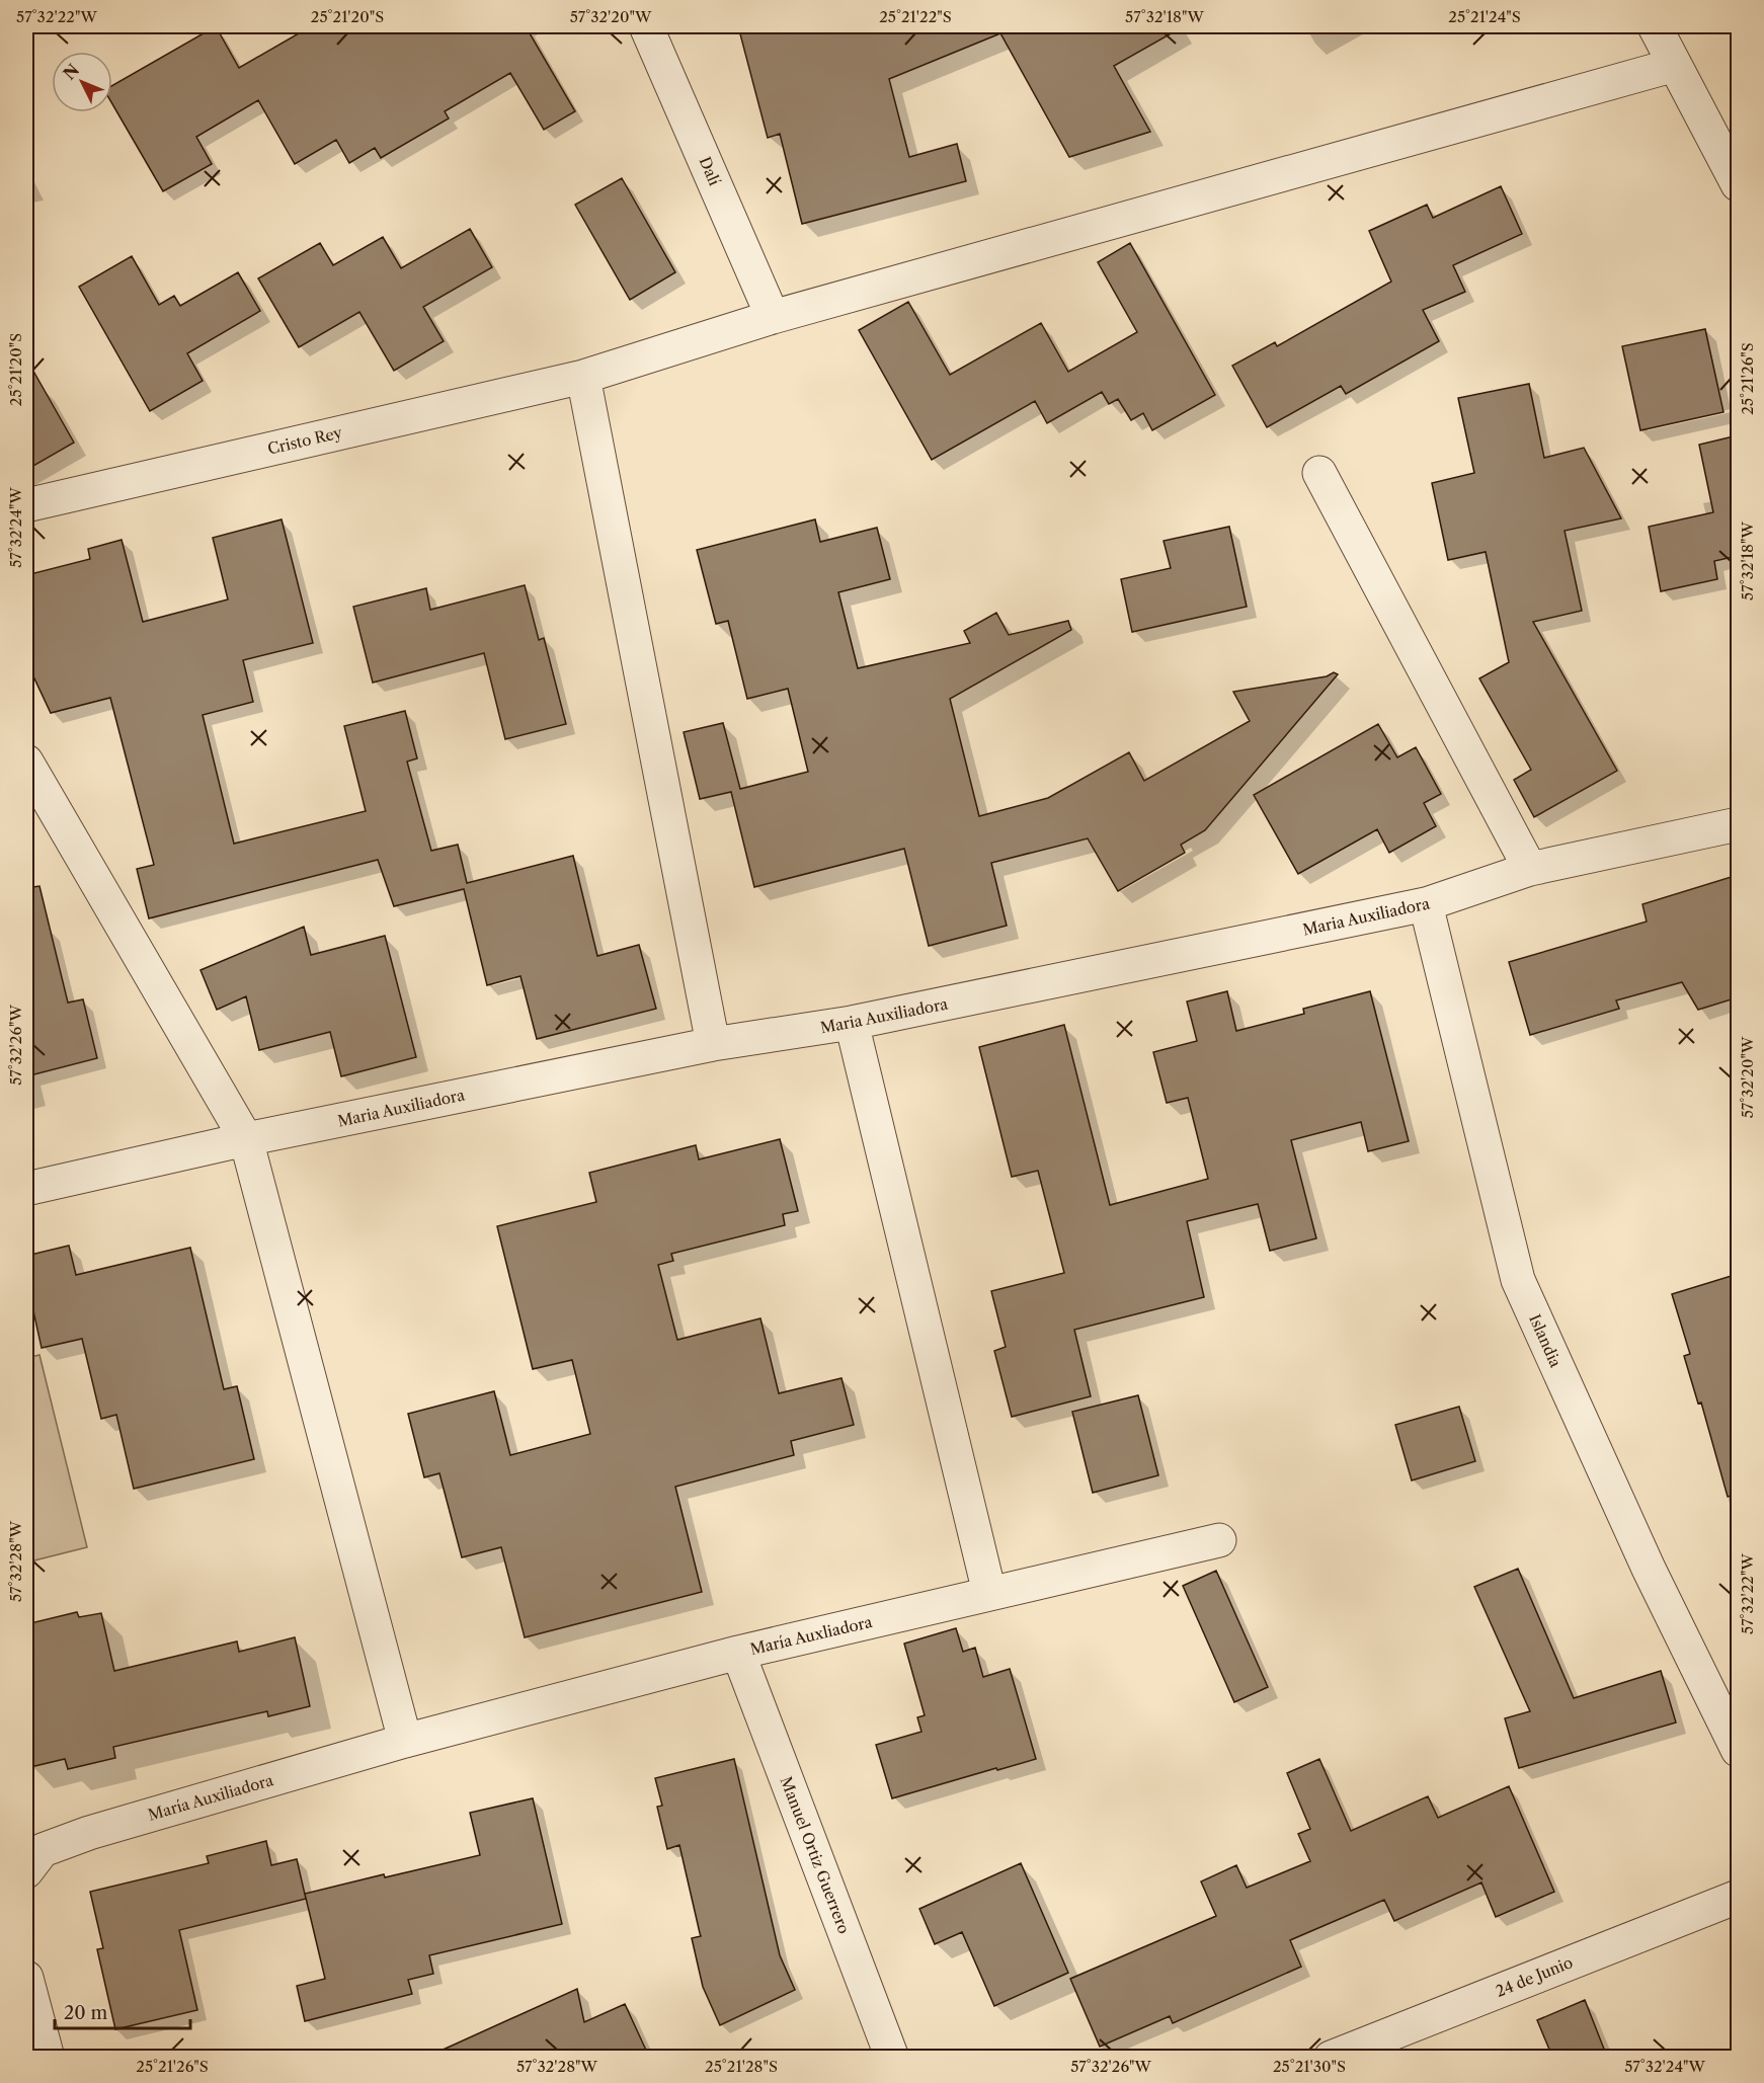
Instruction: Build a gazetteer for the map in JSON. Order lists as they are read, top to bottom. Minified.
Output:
{"streets":{"street":["Dalí","Cristo Rey","Maria Auxiliadora","Islandia","María Auxliadora","María Auxiliadora","Manuel Ortiz Guerrero","24 de Junio"]},"crossings":[["Dalí","Cristo Rey"],["Maria Auxiliadora","Islandia"],["María Auxliadora","María Auxiliadora"],["María Auxliadora","Manuel Ortiz Guerrero"]],"scale_bar":"20 m","north":"top left","coordinates":["57°32'22\"W","25°21'20\"S","57°32'20\"W","25°21'22\"S","57°32'18\"W","25°21'24\"S","25°21'26\"S","57°32'24\"W","57°32'26\"W","57°32'28\"W","25°21'28\"S","25°21'30\"S"]}
